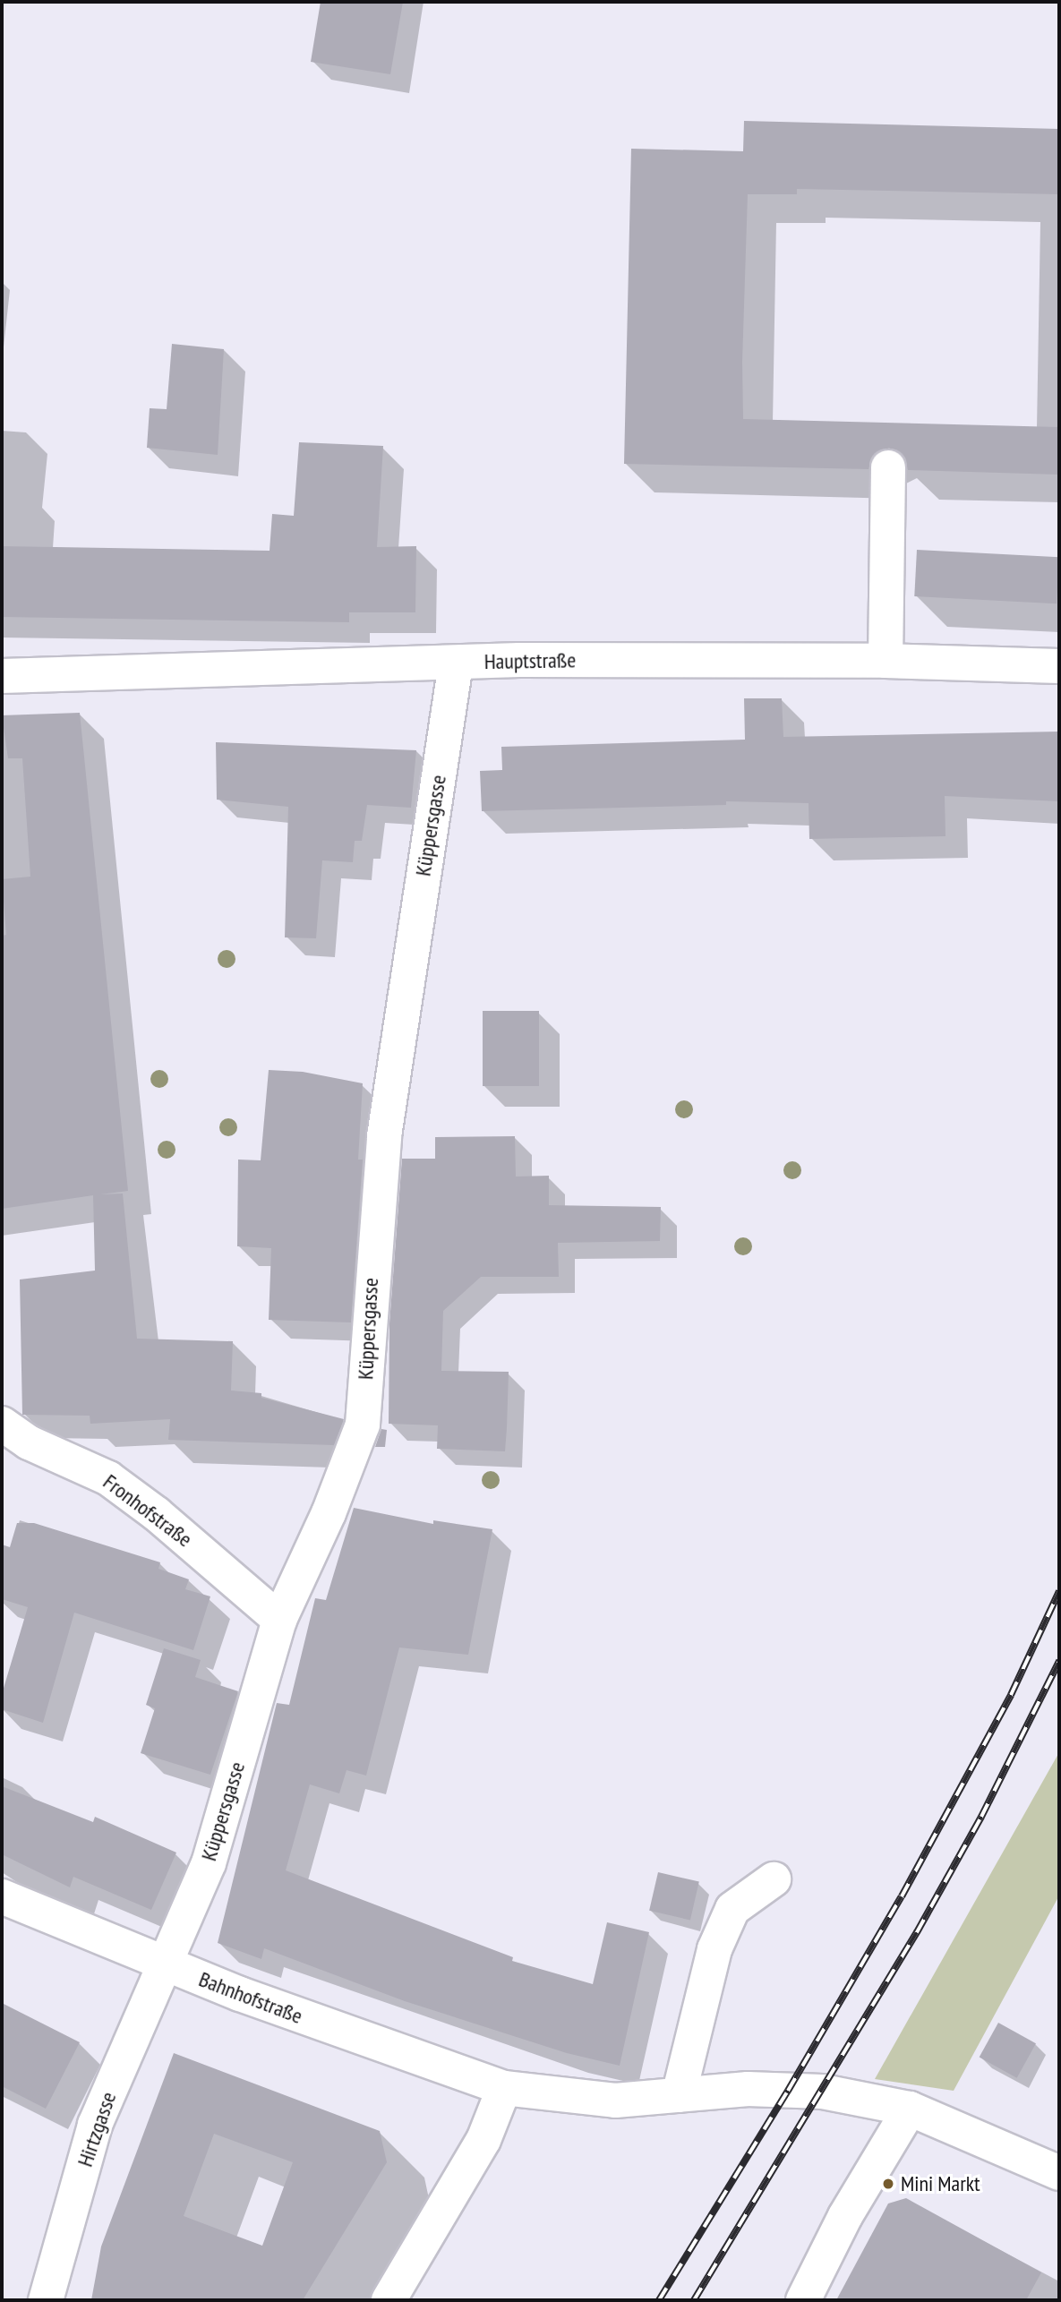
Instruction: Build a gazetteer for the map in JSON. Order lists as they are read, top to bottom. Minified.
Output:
{"streets":{"street":["Hauptstraße","Küppersgasse","Fronhofstraße","Bahnhofstraße","Hirtzgasse"]},"crossings":[["Hauptstraße","Küppersgasse"],["Küppersgasse","Fronhofstraße"],["Küppersgasse","Bahnhofstraße"],["Küppersgasse","Hirtzgasse"],["Bahnhofstraße","Hirtzgasse"]],"places":["Mini Markt"]}
